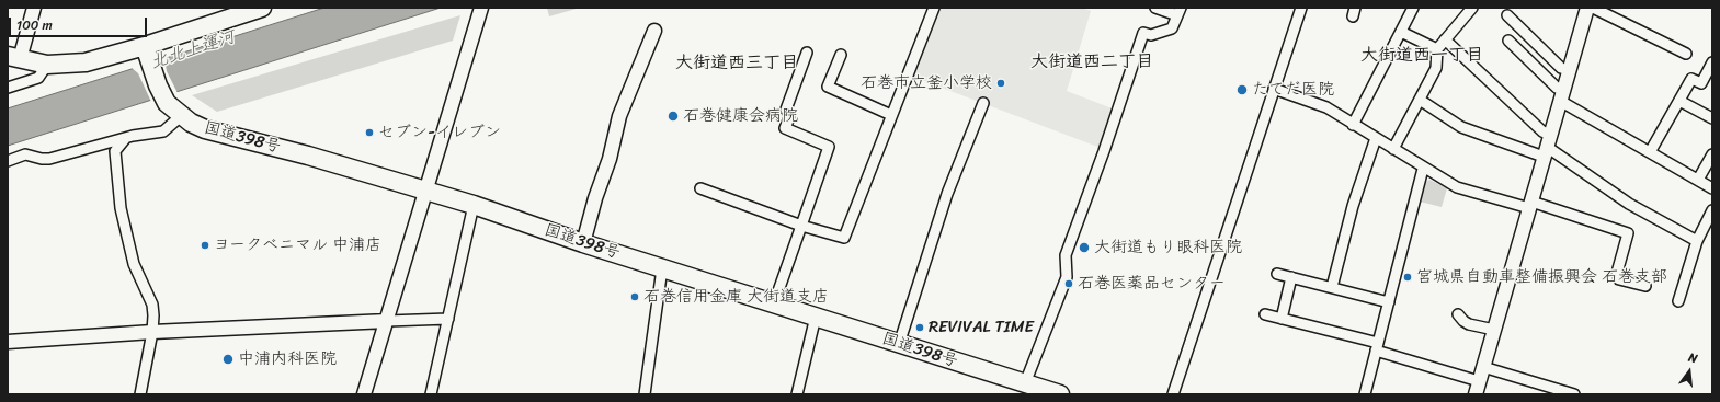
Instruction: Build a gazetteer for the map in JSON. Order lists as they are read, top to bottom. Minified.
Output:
{"streets":{"highway":["国道398号"]},"districts":["大街道西一丁目","大街道西二丁目","大街道西三丁目"],"water":["北北上運河"],"places":["石巻市立釜小学校","たてだ医院","石巻健康会病院","セブン-イレブン","ヨークベニマル 中浦店","大街道もり眼科医院","宮城県自動車整備振興会 石巻支部","石巻医薬品センター","石巻信用金庫 大街道支店","REVIVAL TIME","中浦内科医院"],"scale_bar":"100 m","north":"top"}
